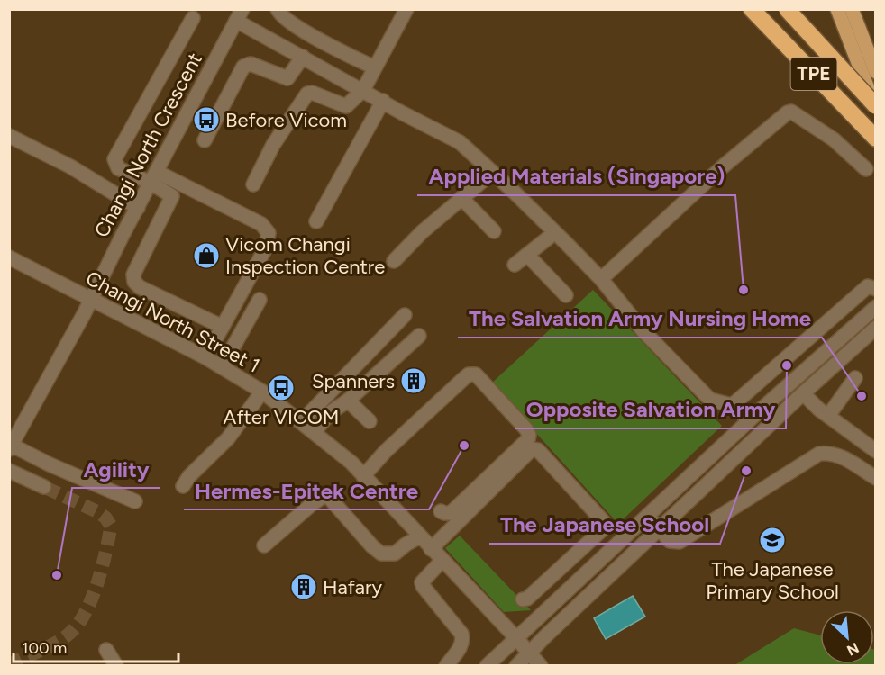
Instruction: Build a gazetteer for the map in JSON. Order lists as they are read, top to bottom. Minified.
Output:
{"streets":{"highway":["TPE"],"street":["Changi North Crescent","Changi North Street 1"]},"crossings":[["Changi North Crescent","Changi North Street 1"]],"places":{"bus stop":["Before Vicom","After VICOM"],"shop":["Vicom Changi Inspection Centre"],"other":["Applied Materials (Singapore)","Opposite Salvation Army","The Salvation Army Nursing Home","Hermes-Epitek Centre","The Japanese School","Agility"],"building":["Spanners","Hafary"],"school or university":["The Japanese Primary School"]},"scale_bar":"100 m","north":"bottom right"}
